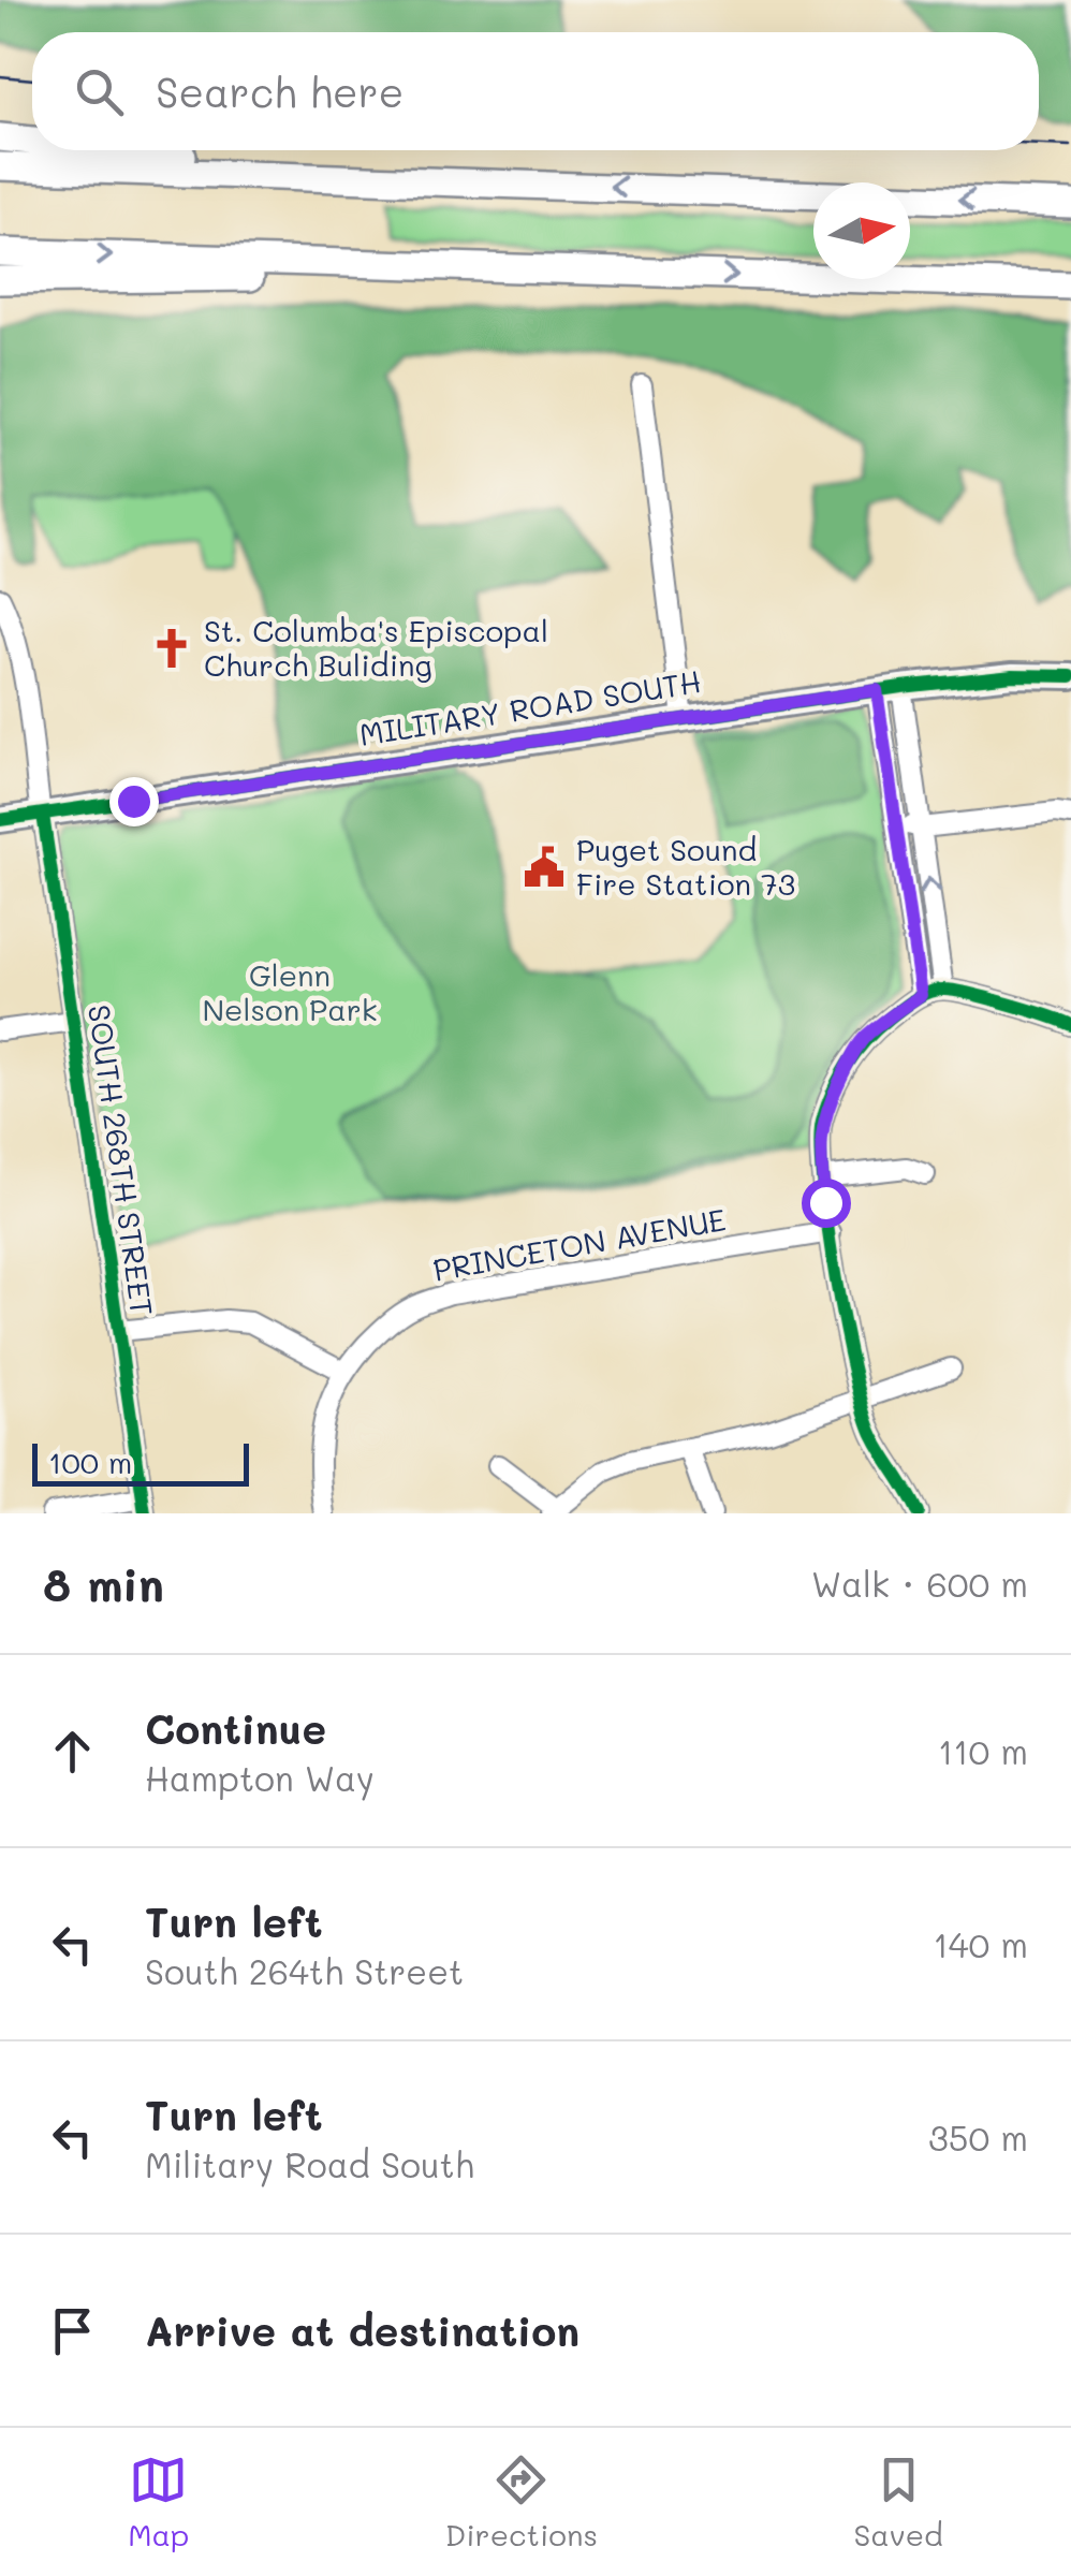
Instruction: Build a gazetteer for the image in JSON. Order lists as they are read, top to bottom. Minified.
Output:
{"streets":{"main road":["MILITARY ROAD SOUTH"],"street":["SOUTH 268TH STREET","PRINCETON AVENUE"]},"crossings":[["MILITARY ROAD SOUTH","SOUTH 268TH STREET"]],"parks":["Glenn Nelson Park"],"places":{"church":["St. Columba's Episcopal Church Buliding"],"public building":["Puget Sound Fire Station 73"]},"scale_bar":"100 m","north":"right","page":{"search":"Search here","scale":"100 m","heading":["8 min","Walk · 600 m"],"list":[["Continue","Hampton Way","110 m"],["Turn left","South 264th Street","140 m"],["Turn left","Military Road South","350 m"],"Arrive at destination"],"nav":["Map","Directions","Saved"]}}
